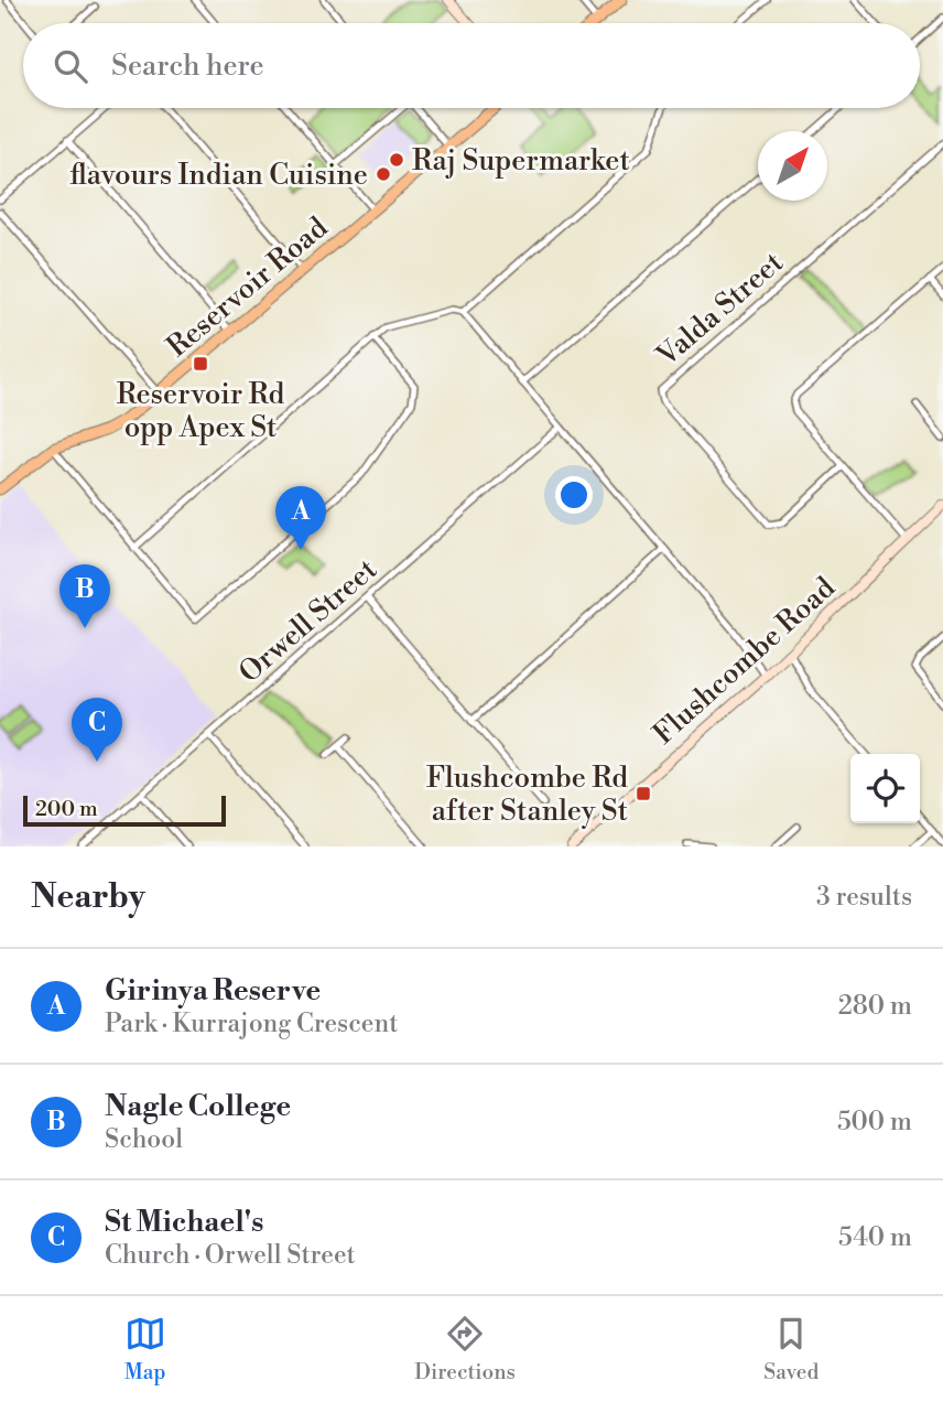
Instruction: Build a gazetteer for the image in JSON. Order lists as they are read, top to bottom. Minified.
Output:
{"streets":{"main road":["Reservoir Road"],"street":["Valda Street","Orwell Street","Flushcombe Road"]},"places":{"other":["Raj Supermarket","flavours Indian Cuisine"],"transit":["Reservoir Rd opp Apex St","Flushcombe Rd after Stanley St"]},"scale_bar":"200 m","north":"top right","page":{"search":"Search here","pins":["A","B","C"],"scale":"200 m","heading":["Nearby","3 results"],"list":[{"mark":"A","name":"Girinya Reserve","note":"Park · Kurrajong Crescent","value":"280 m"},{"mark":"B","name":"Nagle College","note":"School","value":"500 m"},{"mark":"C","name":"St Michael's","note":"Church · Orwell Street","value":"540 m"}],"nav":["Map","Directions","Saved"]}}
